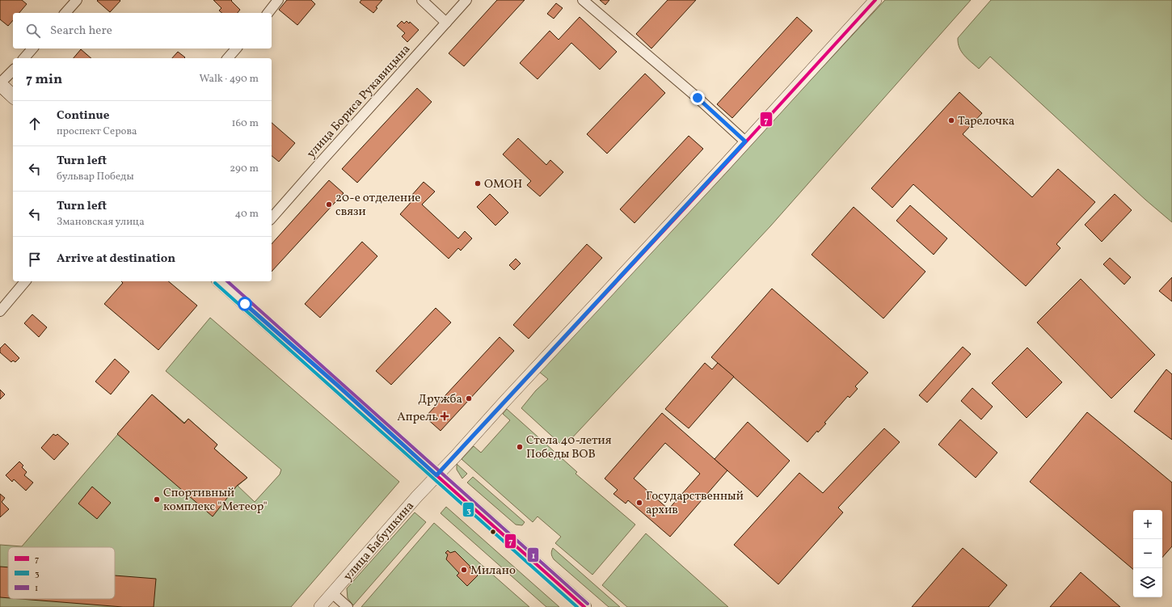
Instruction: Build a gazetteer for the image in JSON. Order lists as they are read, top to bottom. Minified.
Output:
{"streets":{"street":["улица Бориса Рукавицына","улица Бабушкина"]},"places":{"other":["Тарелочка","ОМОН","20-е отделение связи","Дружба","Стела 40-летия Победы ВОВ","Спортивный комплекс \"Метеор\"","Государственный архив","Милано"],"health":["Апрель"]},"lines":["transit line 7","transit line 1","transit line 3"],"legend":["7","3","1"],"page":{"search":"Search here","heading":["7 min","Walk · 490 m"],"list":[["Continue","проспект Серова","160 m"],["Turn left","бульвар Победы","290 m"],["Turn left","Змановская улица","40 m"],"Arrive at destination"],"map_buttons":["+","−"]}}
